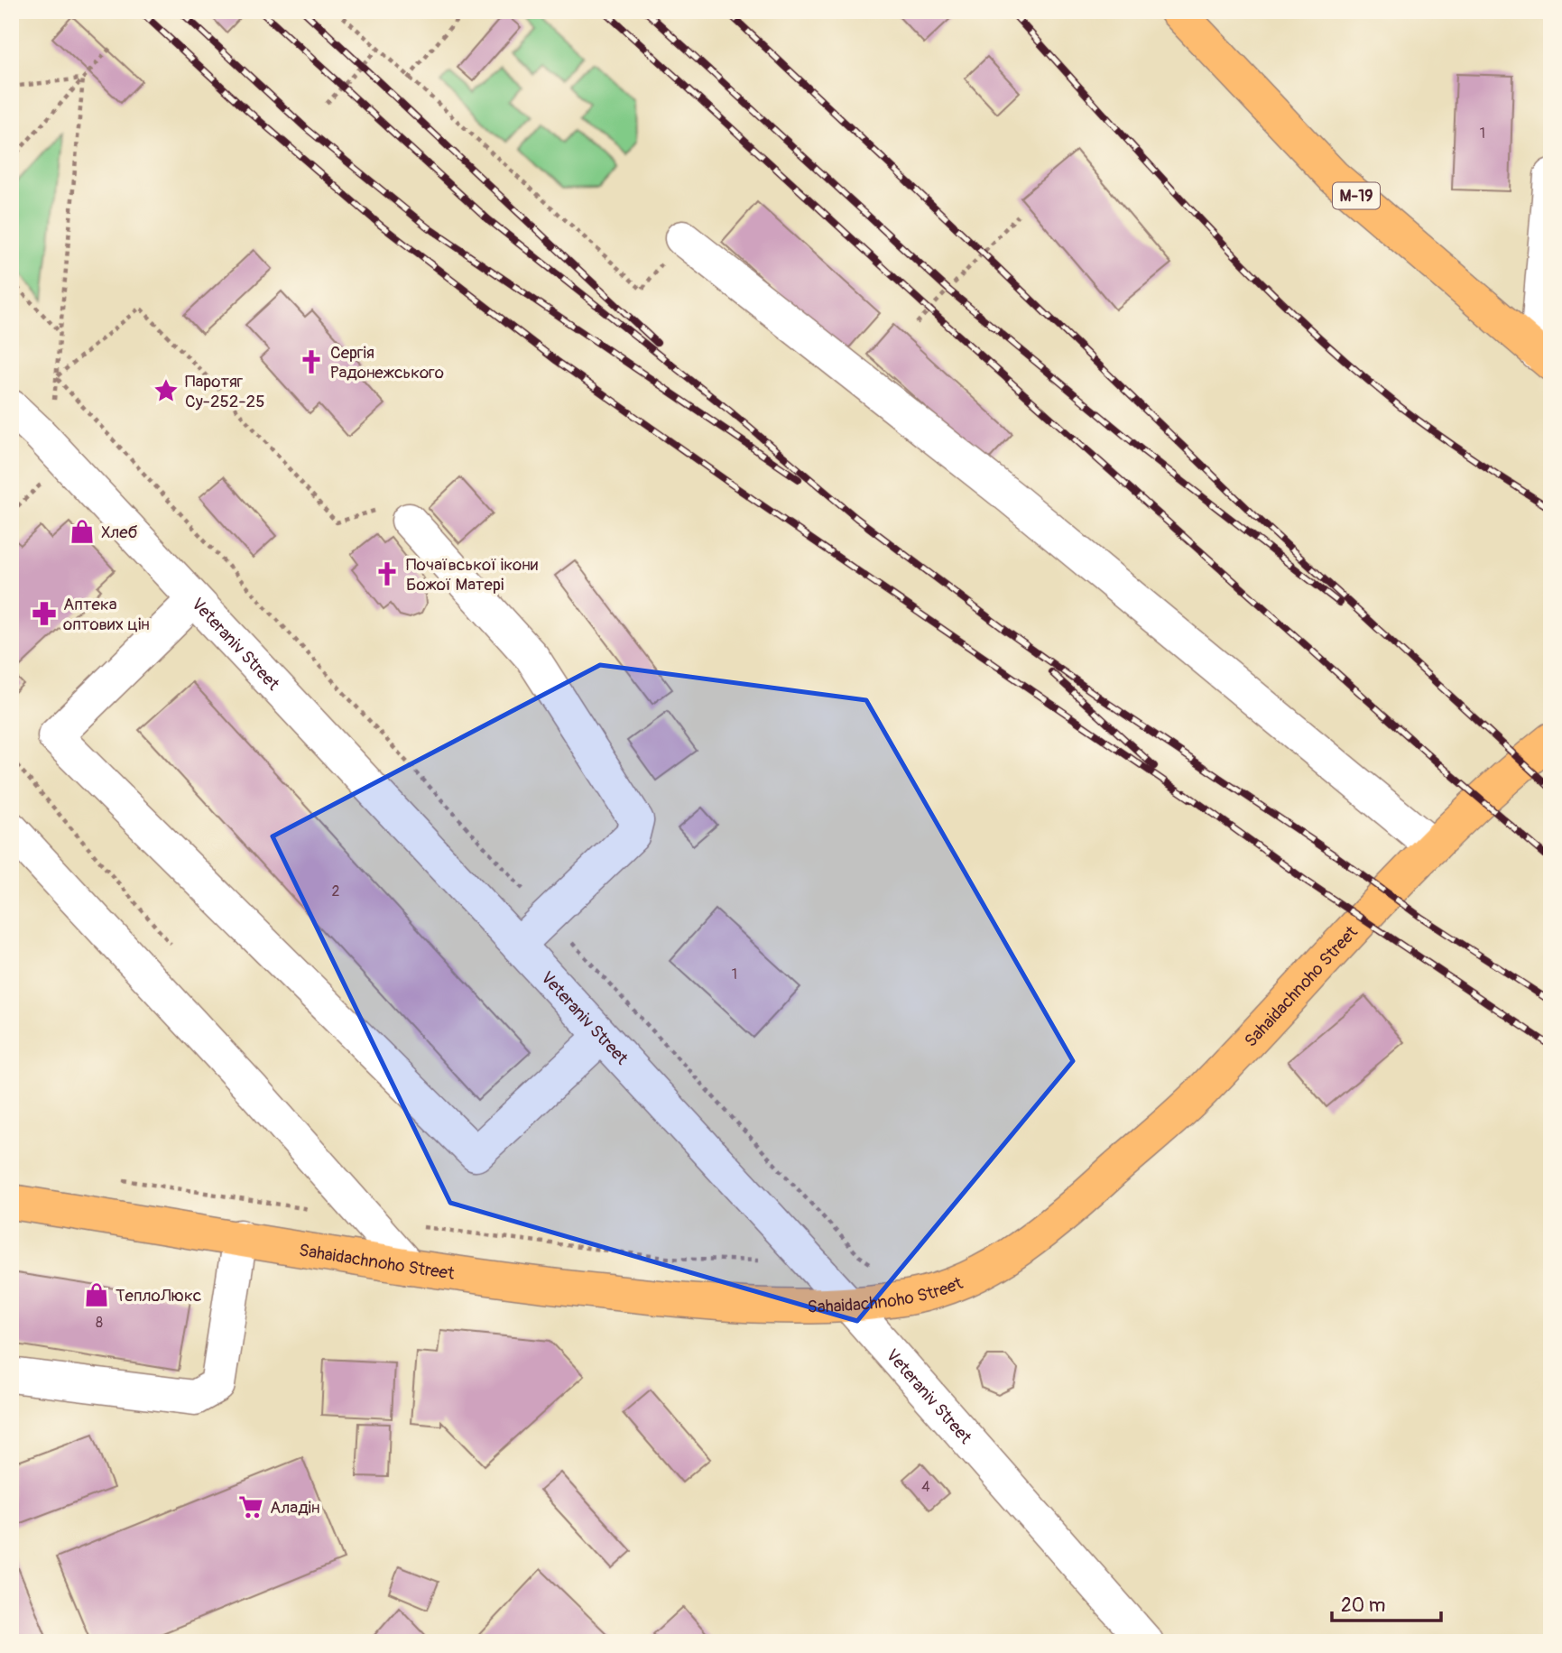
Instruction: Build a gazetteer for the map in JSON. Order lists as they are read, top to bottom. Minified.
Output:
{"streets":{"main road":["М-19","Sahaidachnoho Street"],"street":["Veteraniv Street"]},"crossings":[["Veteraniv Street","Sahaidachnoho Street"]],"places":{"church":["Сергія Радонежського","Почаївської ікони Божої Матері"],"place":["Паротяг Су-252-25"],"shop":["Хлеб","ТеплоЛюкс"],"pharmacy":["Аптека оптових цін"],"supermarket":["Аладін"]},"house_numbers":["1","2","1","8","4"],"scale_bar":"20 m"}
